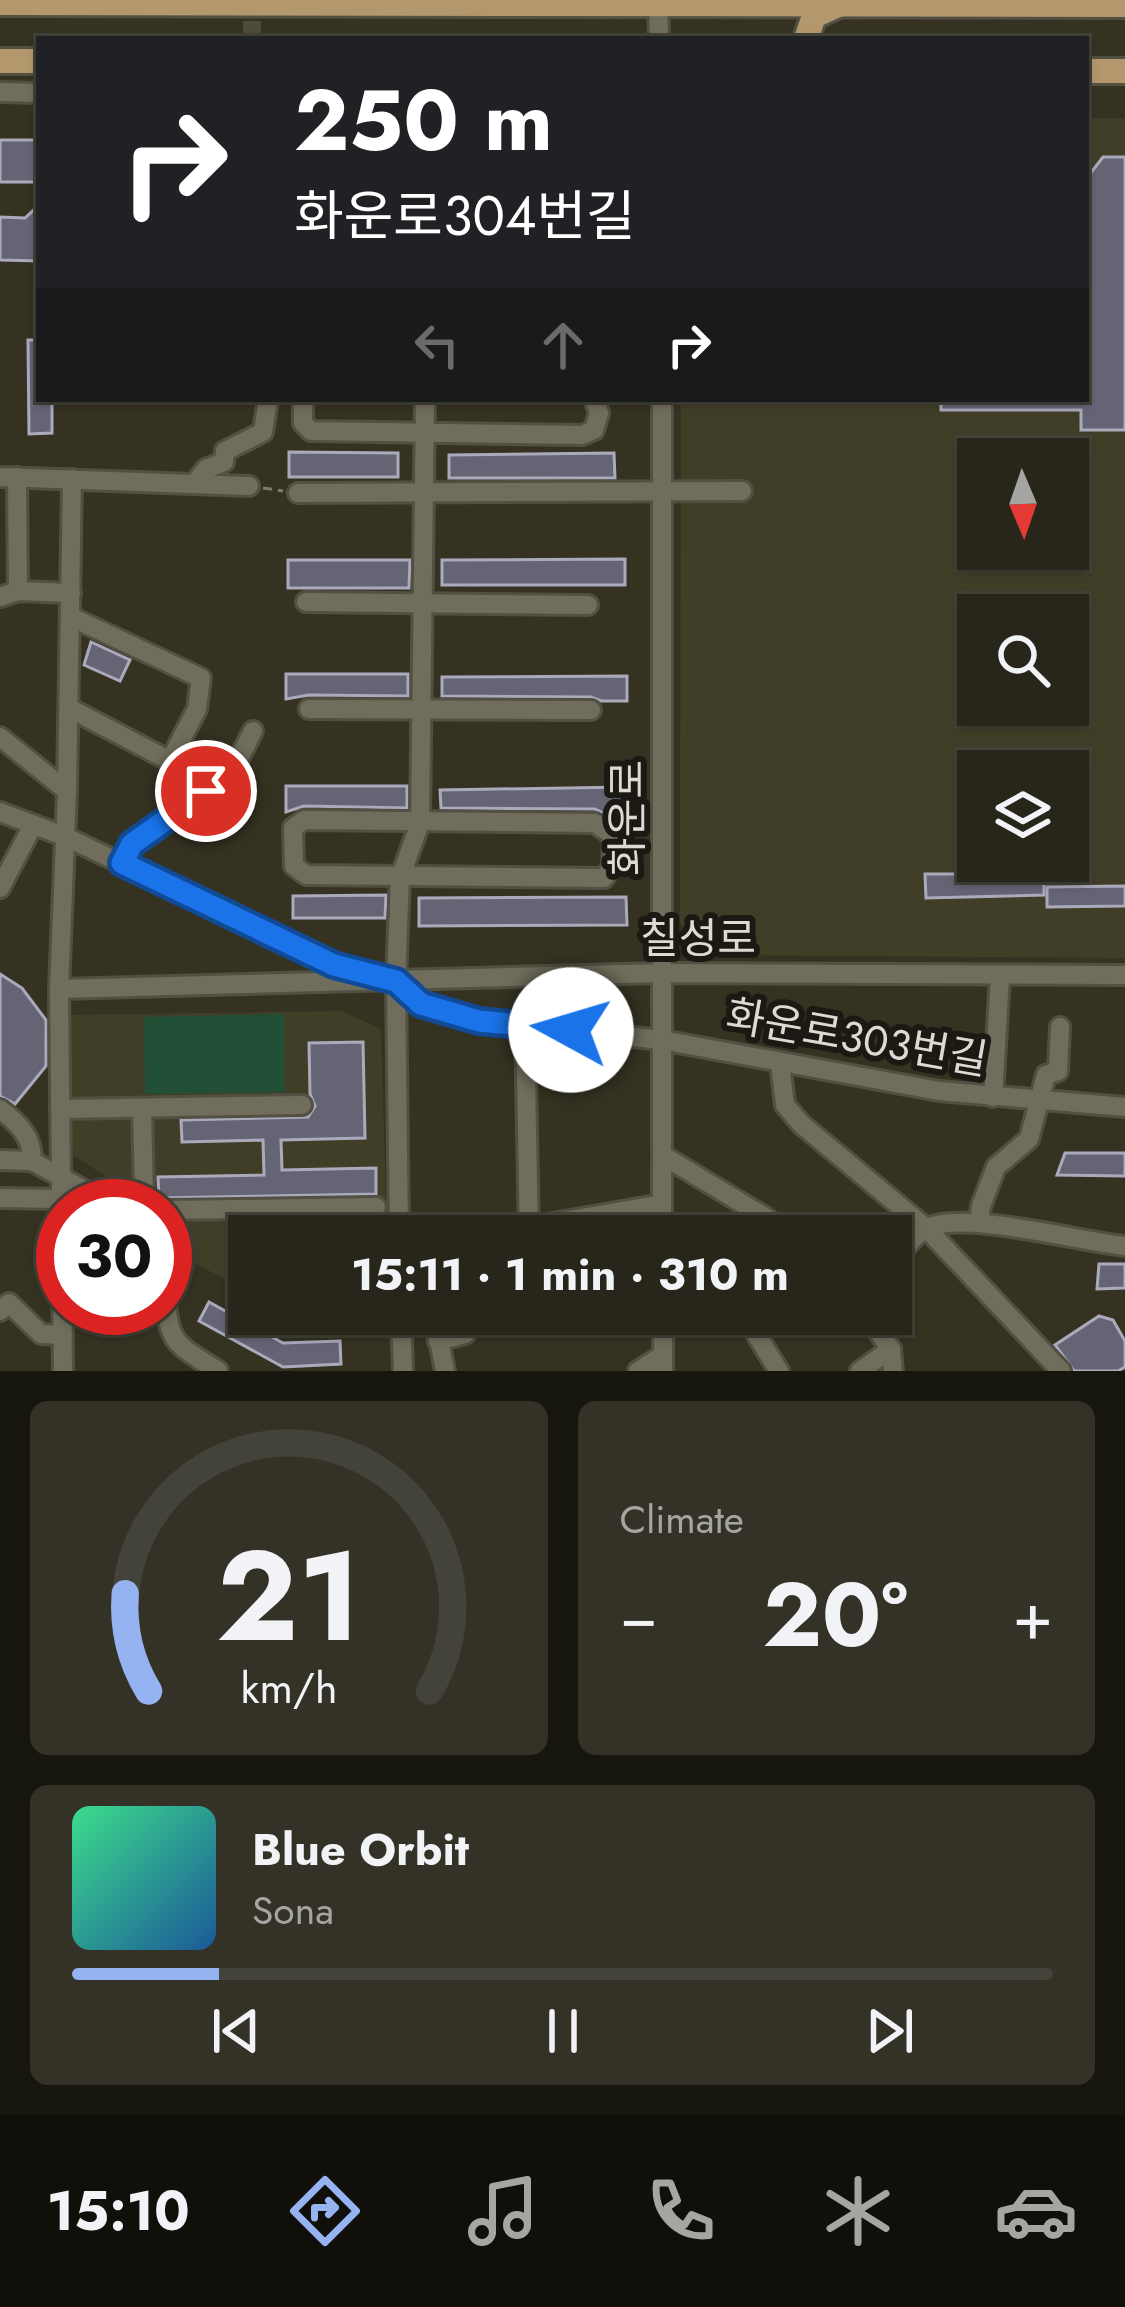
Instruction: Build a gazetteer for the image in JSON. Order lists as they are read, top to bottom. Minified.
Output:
{"streets":{"street":["화운로","칠성로","화운로303번길"]},"crossings":[["화운로","칠성로"],["화운로","화운로303번길"],["칠성로","화운로303번길"]],"north":"bottom","page":{"turn":["250 m","화운로304번길"],"limit":"30","trip":"15:11 · 1 min · 310 m","tile":"Climate","heat":["−","20°","+"],"song":["Blue Orbit","Sona"],"tabs":"15:10","gauge":["21","km/h"]}}
